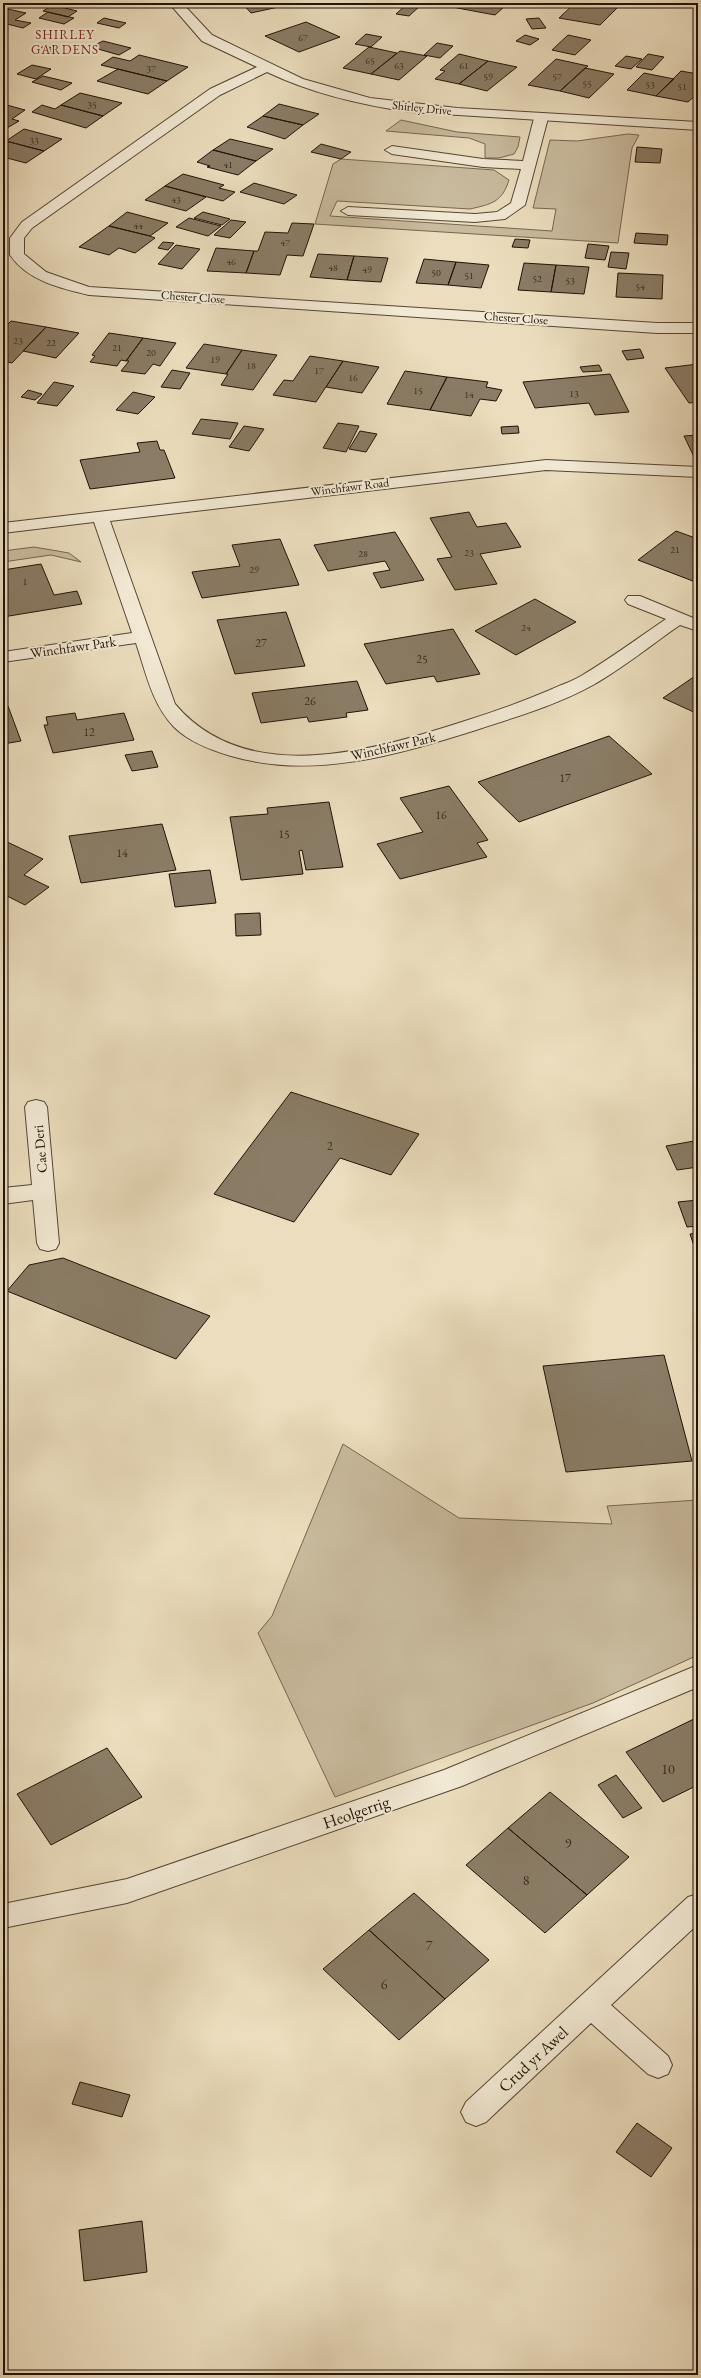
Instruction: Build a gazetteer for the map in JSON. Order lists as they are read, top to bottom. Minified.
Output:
{"streets":{"street":["Shirley Drive","Chester Close","Winchfawr Road","Winchfawr Park","Cae Deri","Heolgerrig","Crud yr Awel"]},"crossings":[["Shirley Drive","Chester Close"],["Winchfawr Road","Winchfawr Park"]],"districts":["SHIRLEY GARDENS"],"house_numbers":["67","65","63","61","37","59","57","55","53","51","35","33","41","43","44","47","46","48","49","50","51","52","53","54","23","22","21","20","19","18","17","16","15","13","14","21","23","28","29","1","24","27","25","26","12","17","16","15","14","2","10","9","8","7","6"]}
